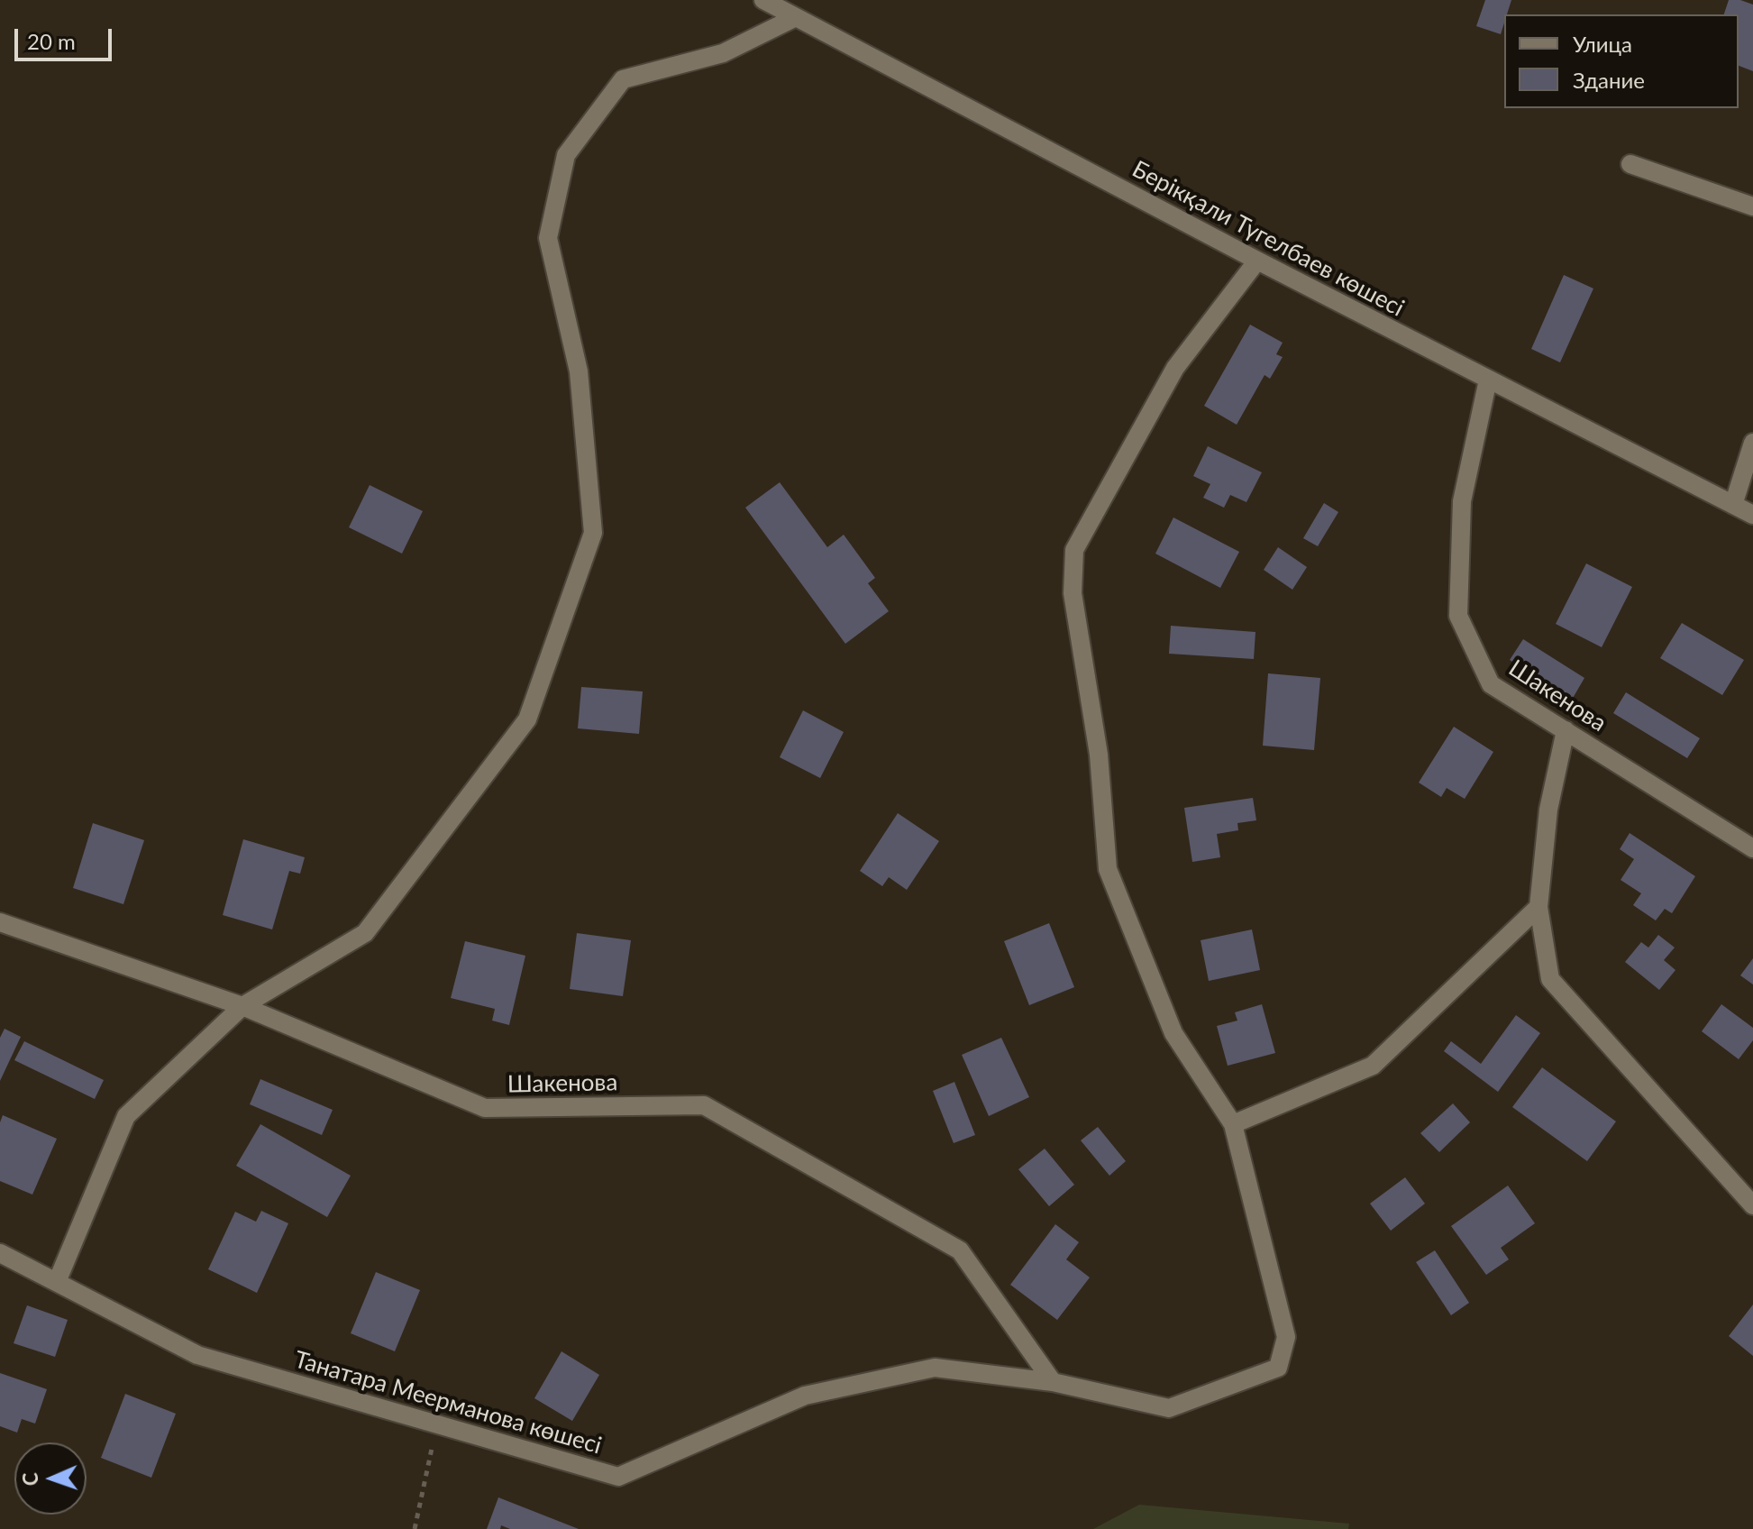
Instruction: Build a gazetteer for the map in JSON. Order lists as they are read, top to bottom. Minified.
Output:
{"streets":{"street":["Берікқали Түгелбаев көшесі","Шакенова","Танатара Меерманова көшесі"]},"crossings":[["Берікқали Түгелбаев көшесі","Шакенова"],["Берікқали Түгелбаев көшесі","Танатара Меерманова көшесі"],["Шакенова","Танатара Меерманова көшесі"]],"legend":["Улица","Здание"],"scale_bar":"20 m","north":"left"}
